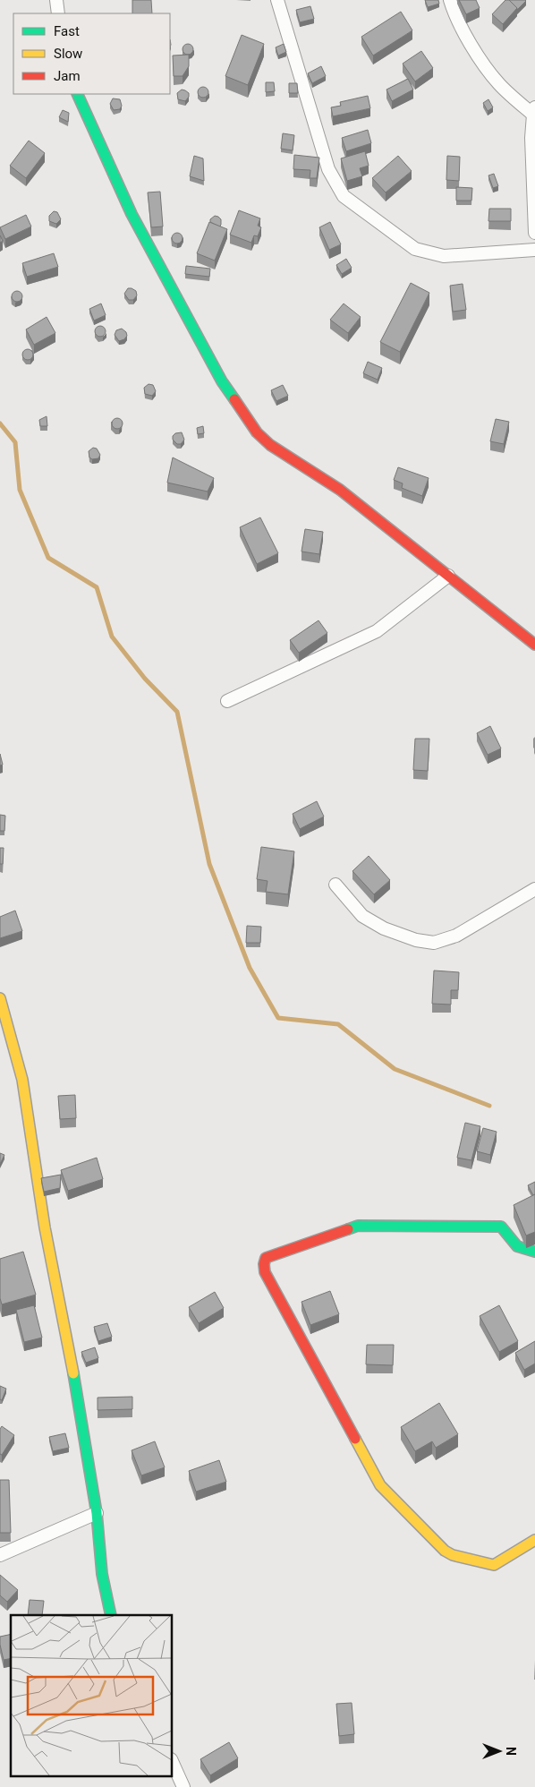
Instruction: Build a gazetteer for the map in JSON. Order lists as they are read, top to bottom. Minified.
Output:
{"legend":["Fast","Slow","Jam"],"north":"right"}
